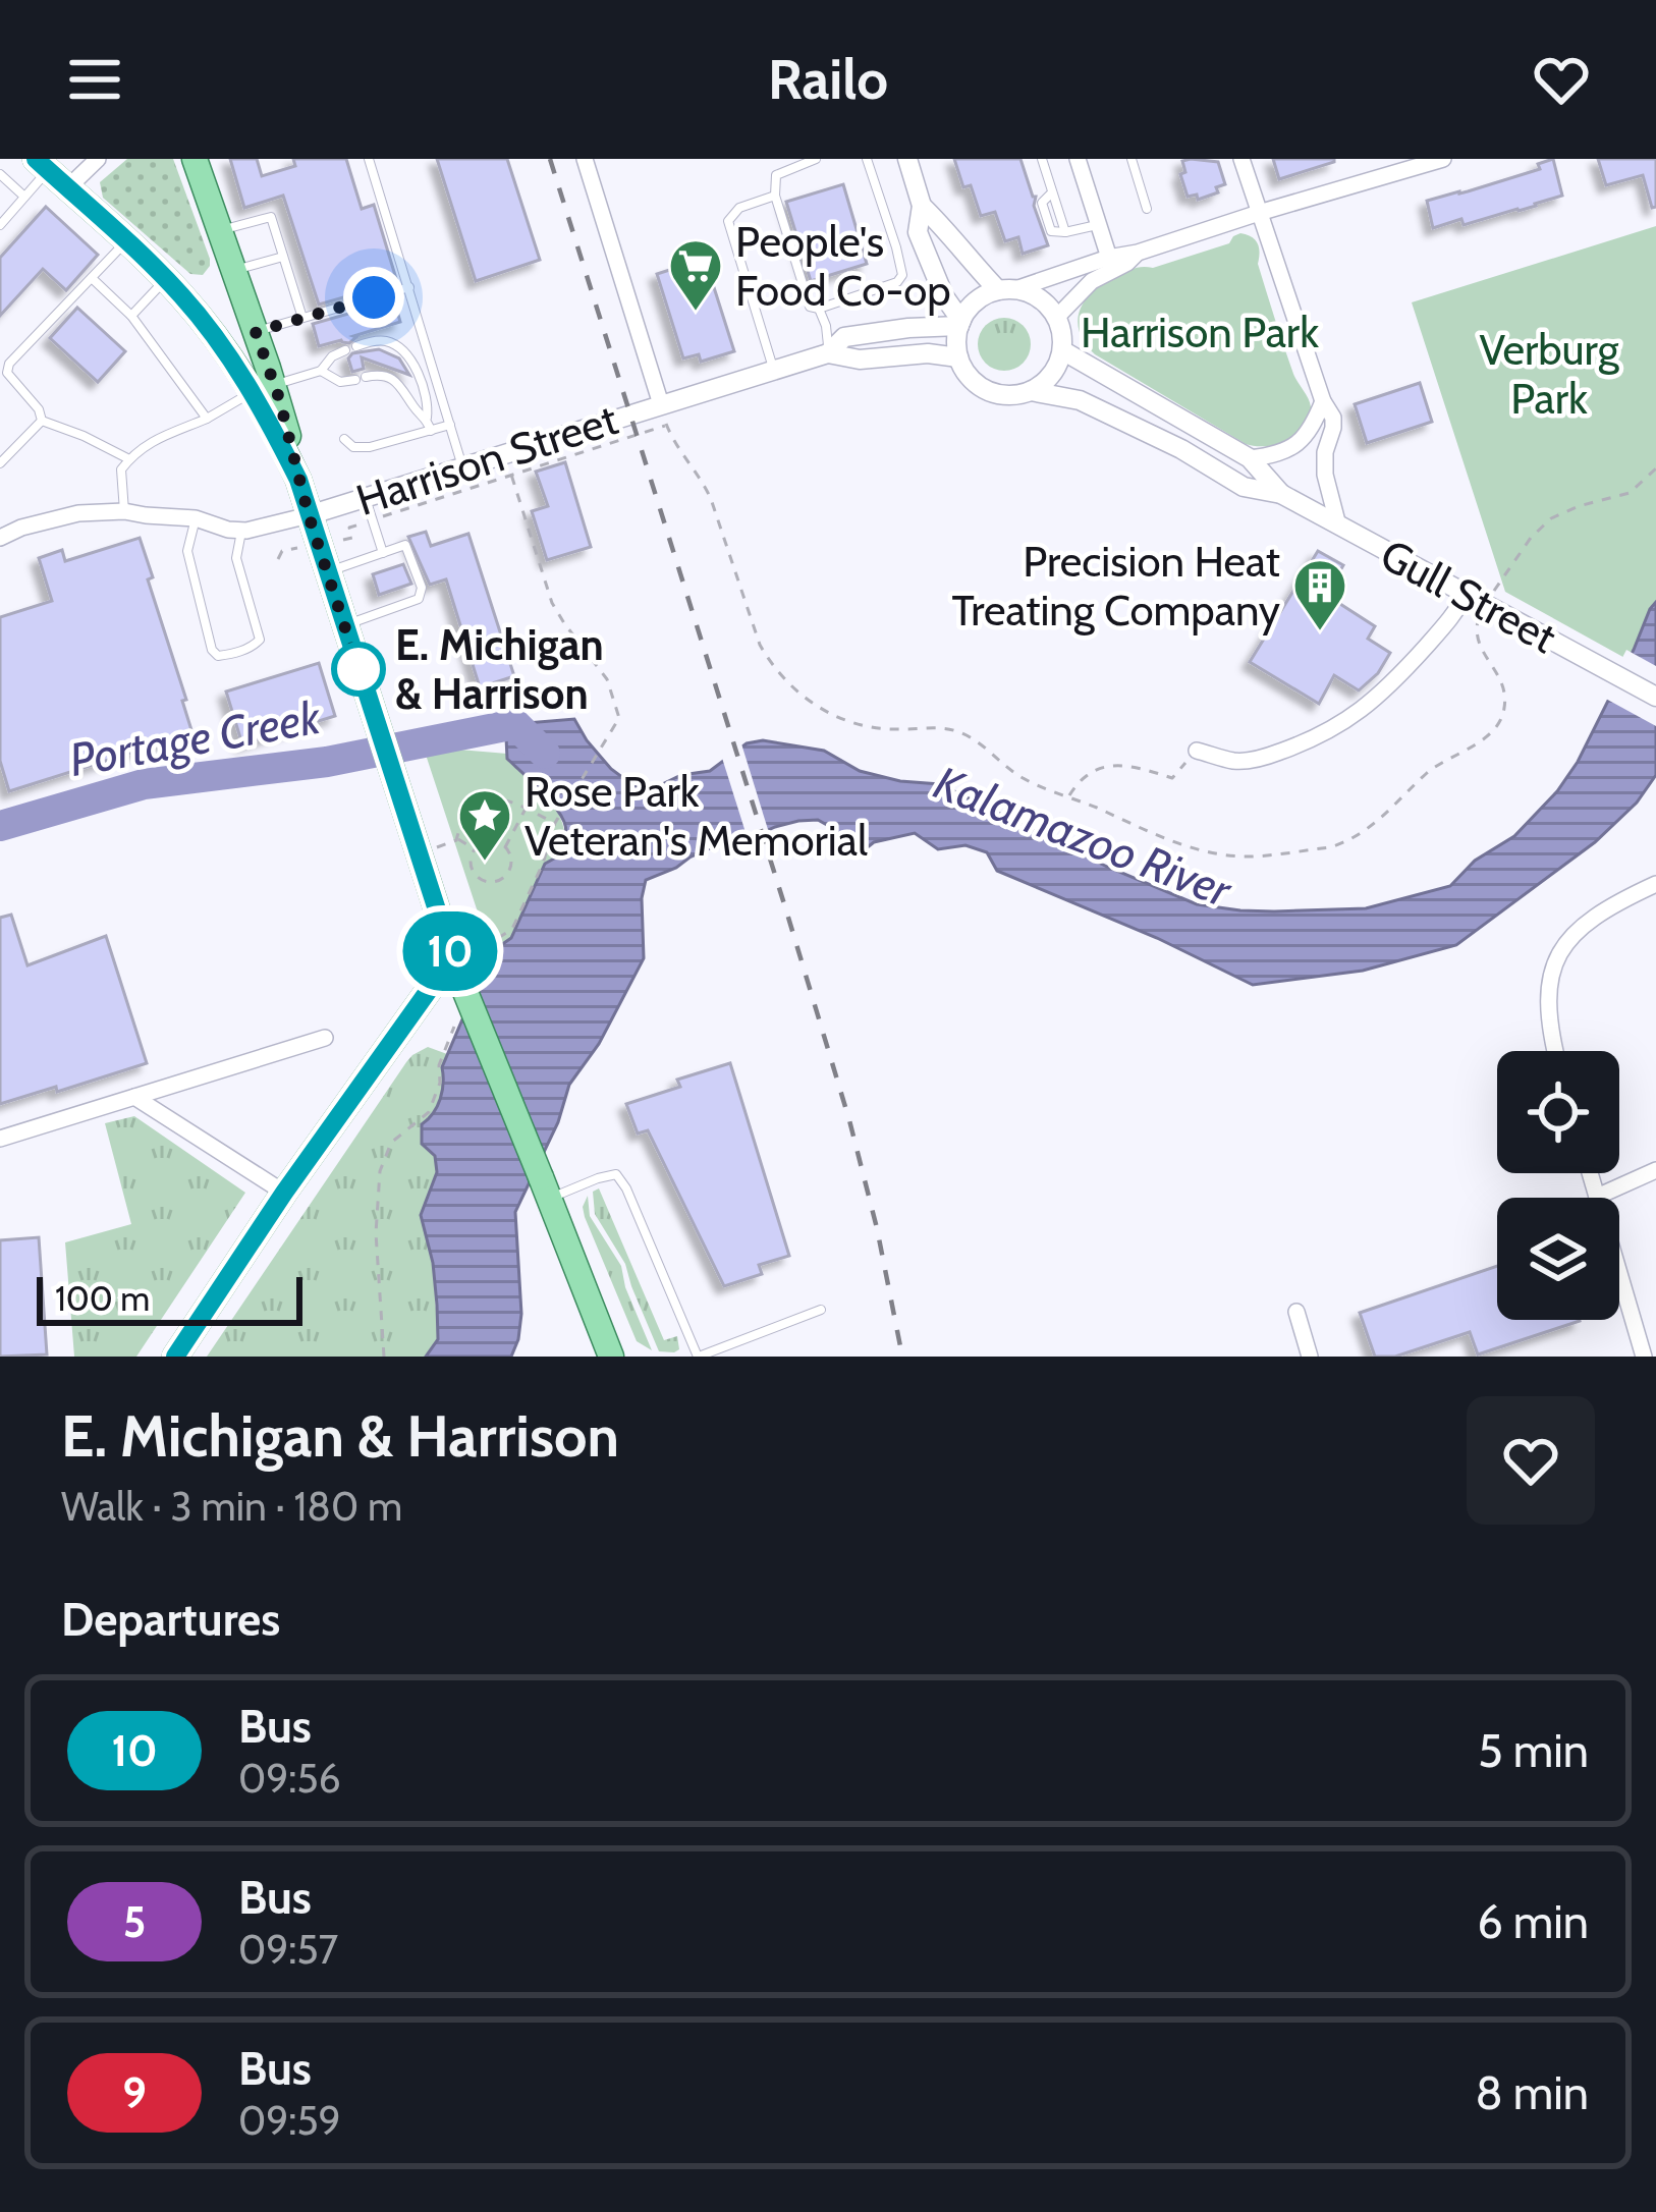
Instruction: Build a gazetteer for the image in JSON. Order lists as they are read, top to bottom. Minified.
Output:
{"streets":{"street":["Harrison Street","Gull Street"]},"crossings":[["Harrison Street","Gull Street"]],"water":["Portage Creek","Kalamazoo River"],"parks":["Harrison Park","Verburg Park"],"places":{"supermarket":["People's Food Co-op"],"building":["Precision Heat Treating Company"],"other":["E. Michigan & Harrison"],"place":["Rose Park Veteran's Memorial"]},"lines":["bus line 10"],"scale_bar":"100 m","page":{"header":"Railo","on_map":"10","scale":"100 m","heading":[["E. Michigan & Harrison","Walk · 3 min · 180 m"],"Departures"],"list":[{"mark":"10","name":"Bus","note":"09:56","value":"5 min"},{"mark":"5","name":"Bus","note":"09:57","value":"6 min"},{"mark":"9","name":"Bus","note":"09:59","value":"8 min"}]}}
